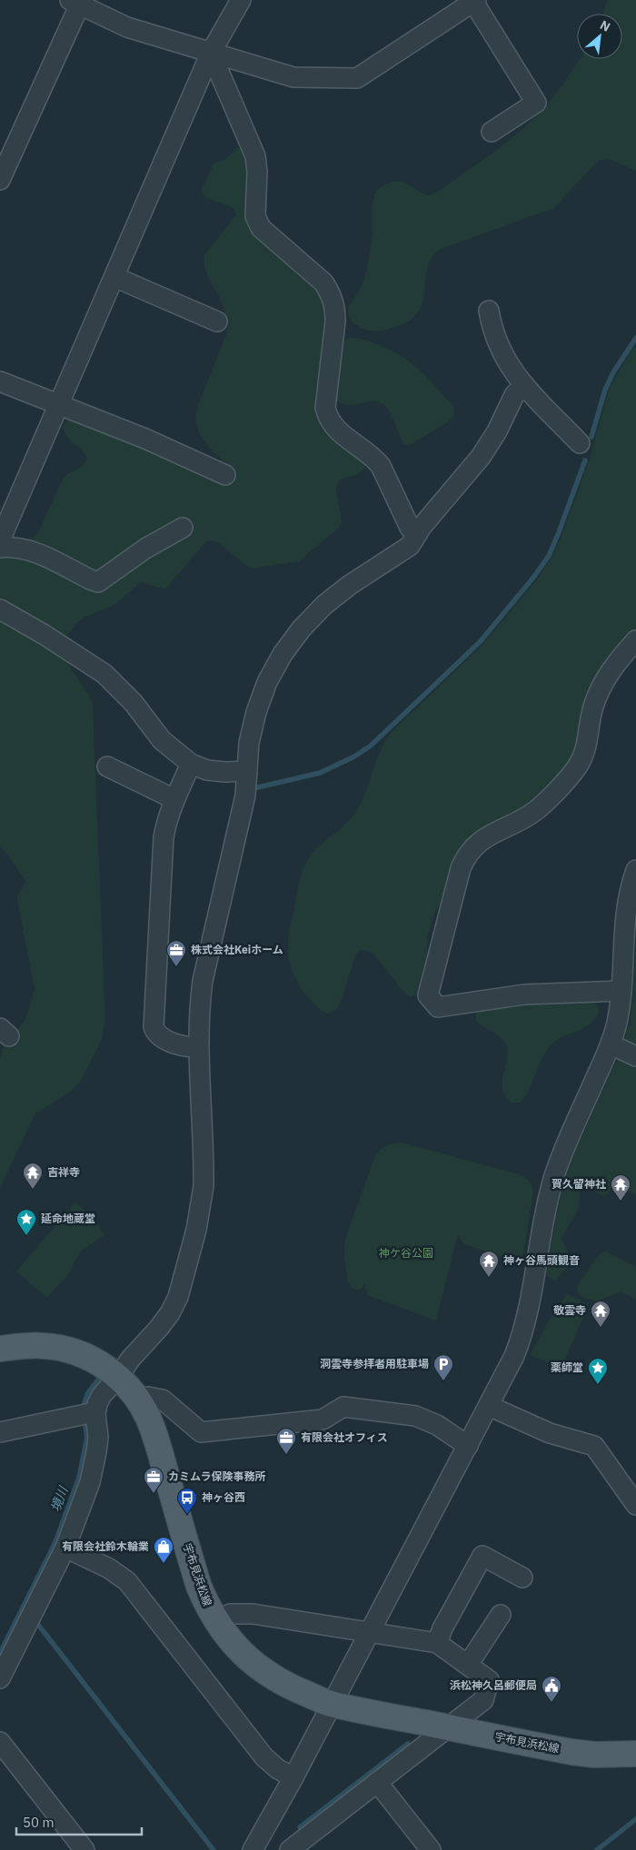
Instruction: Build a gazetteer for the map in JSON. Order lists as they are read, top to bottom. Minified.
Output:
{"streets":{"main road":["宇布見浜松線"]},"water":["境川"],"parks":["神ケ谷公園"],"places":{"office":["株式会社Keiホーム","有限会社オフィス","カミムラ保険事務所"],"temple":["吉祥寺","賀久留神社","神ヶ谷馬頭観音","敬雲寺"],"place":["延命地蔵堂","薬師堂"],"parking":["洞雲寺参拝者用駐車場"],"bus stop":["神ヶ谷西"],"shop":["有限会社鈴木輪業"],"public building":["浜松神久呂郵便局"]},"scale_bar":"50 m","north":"top right"}
